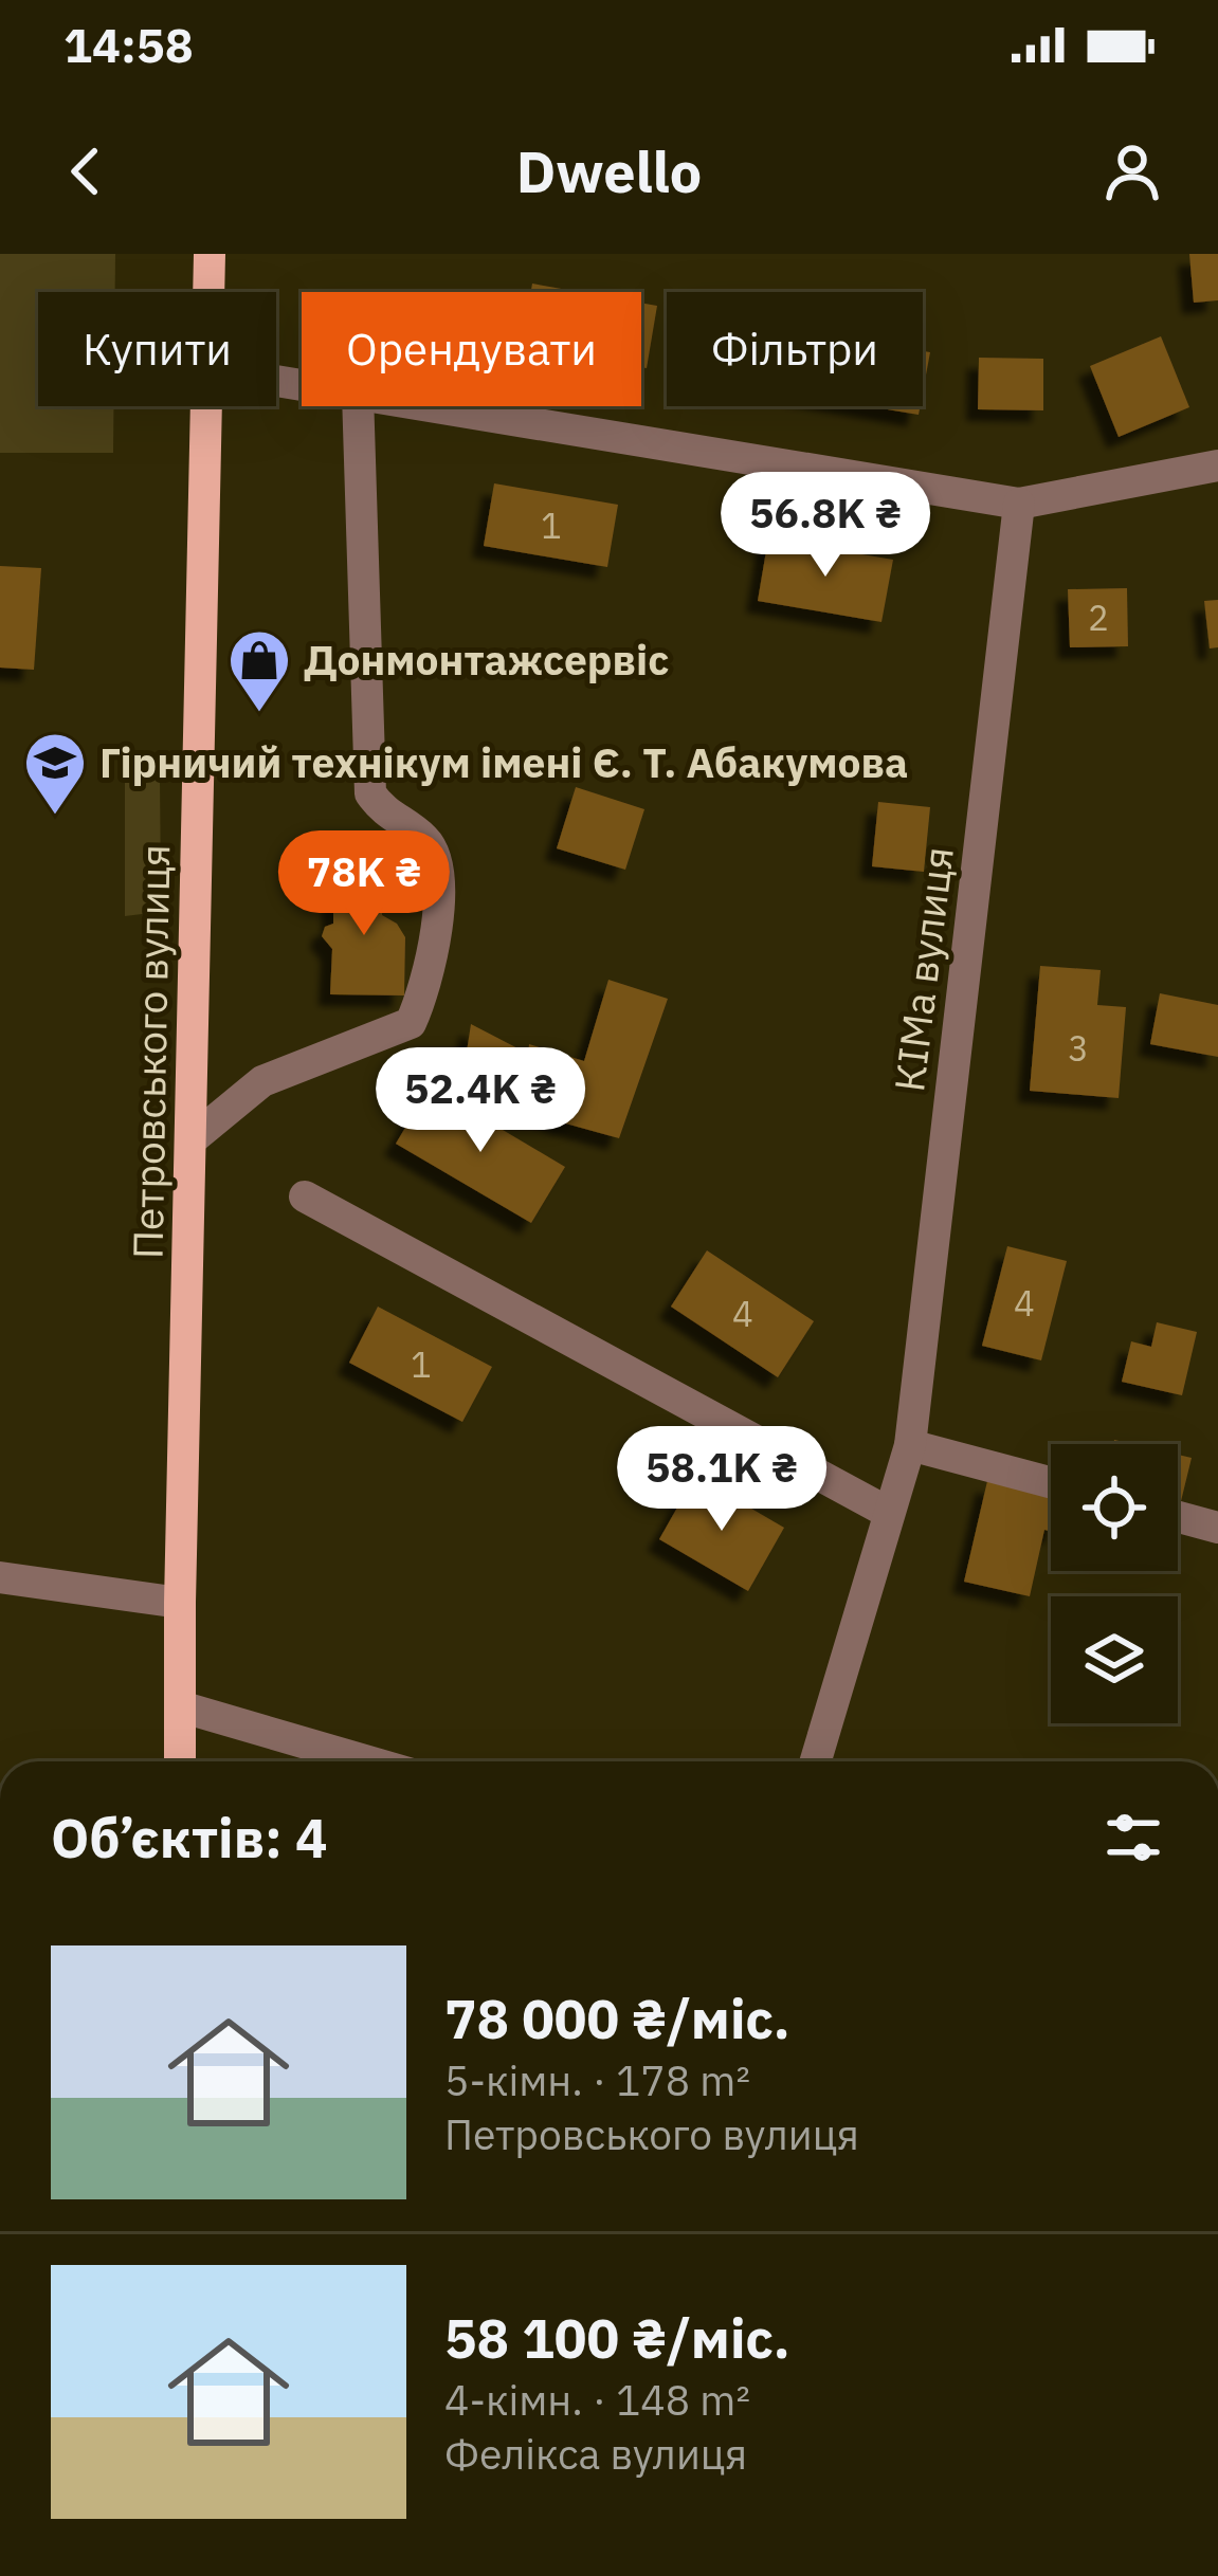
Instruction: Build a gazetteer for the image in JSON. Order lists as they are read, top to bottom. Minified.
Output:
{"streets":{"main road":["Петровського вулиця"],"street":["КІМа вулиця"]},"places":{"shop":["Донмонтажсервіс"],"school or university":["Гірничий технікум імені Є. Т. Абакумова"]},"house_numbers":["1","2","3","4","4","1"],"page":{"status":"14:58","header":"Dwello","chip":["Купити","Орендувати","Фільтри"],"price":["56.8K ₴","78K ₴","52.4K ₴","58.1K ₴"],"heading":"Об’єктів: 4","list":[{"name":"78 000 ₴/міс.","note":"5-кімн. · 178 m² · Петровського вулиця"},{"name":"58 100 ₴/міс.","note":"4-кімн. · 148 m² · Фелікса вулиця"}]}}
